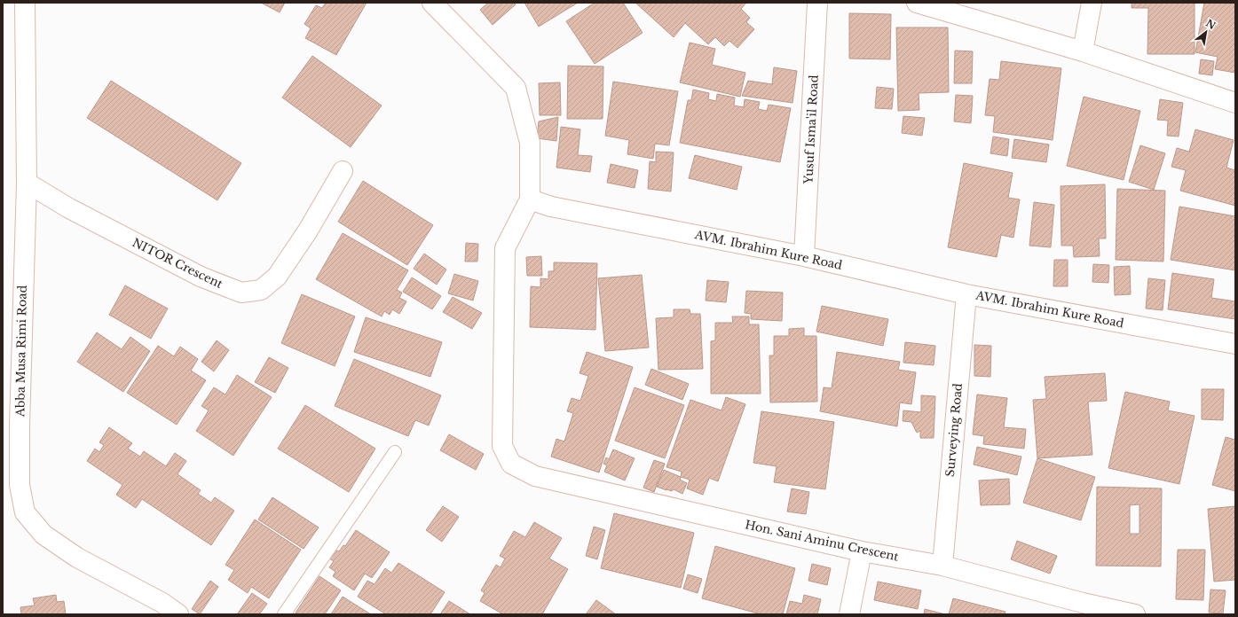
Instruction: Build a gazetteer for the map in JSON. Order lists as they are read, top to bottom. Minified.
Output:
{"streets":{"street":["Yusuf Isma'il Road","AVM. Ibrahim Kure Road","NITOR Crescent","Abba Musa Rimi Road","Surveying Road","Hon. Sani Aminu Crescent"]},"crossings":[["Yusuf Isma'il Road","AVM. Ibrahim Kure Road"],["AVM. Ibrahim Kure Road","Surveying Road"],["AVM. Ibrahim Kure Road","Hon. Sani Aminu Crescent"],["NITOR Crescent","Abba Musa Rimi Road"],["Surveying Road","Hon. Sani Aminu Crescent"]],"north":"top right"}
